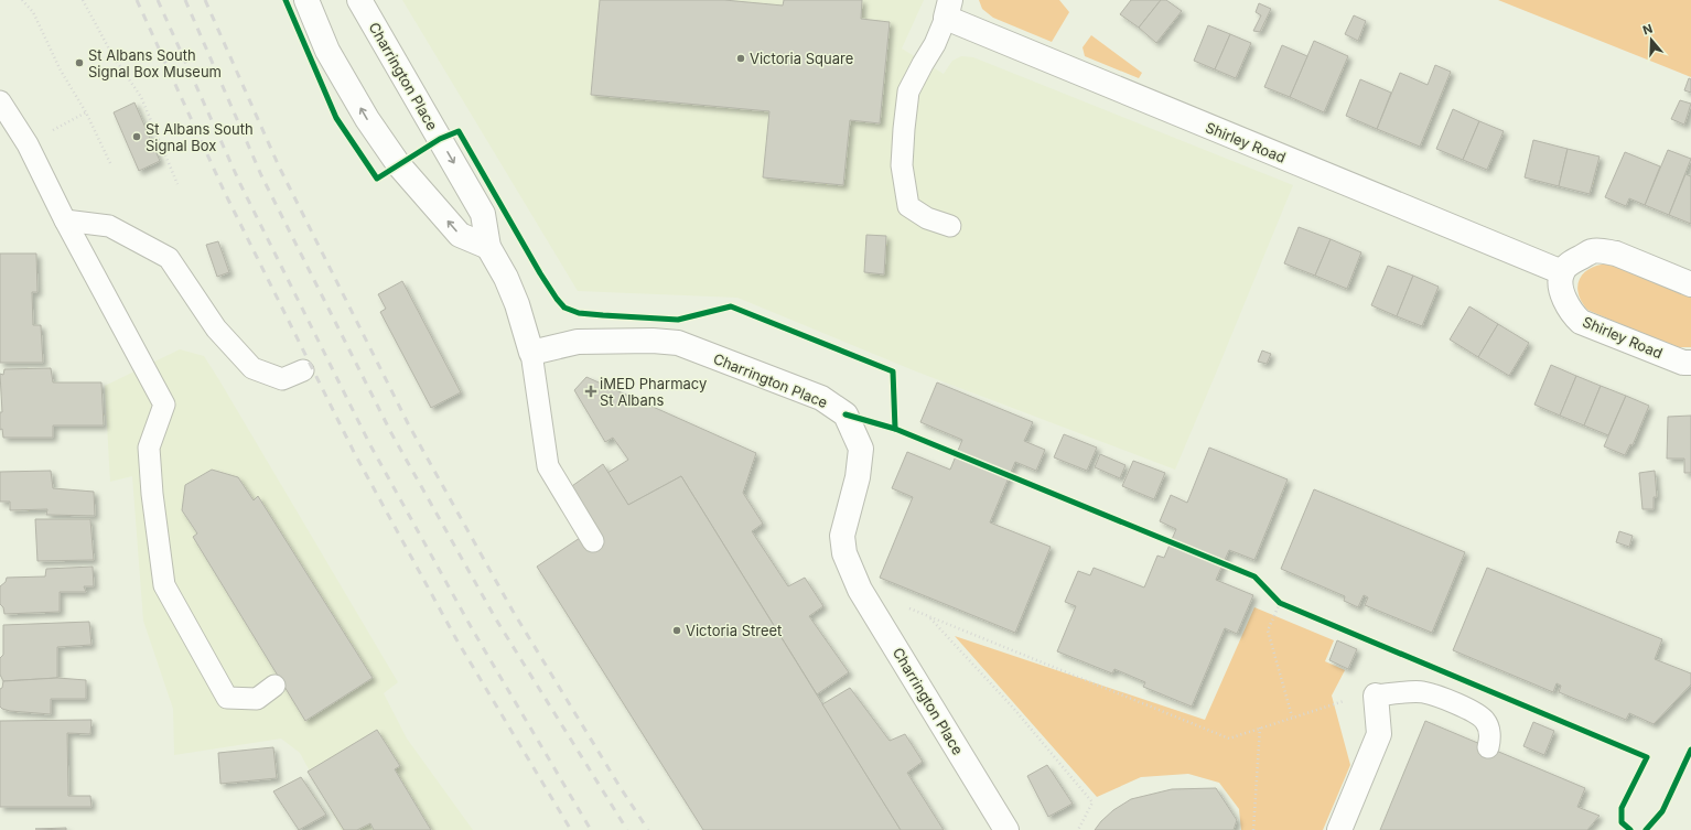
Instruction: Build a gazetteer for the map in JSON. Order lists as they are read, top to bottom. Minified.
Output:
{"streets":{"street":["Charrington Place","Shirley Road"]},"places":{"other":["Victoria Square","St Albans South Signal Box Museum","St Albans South Signal Box","Victoria Street"],"health":["iMED Pharmacy St Albans"]},"north":"top"}
